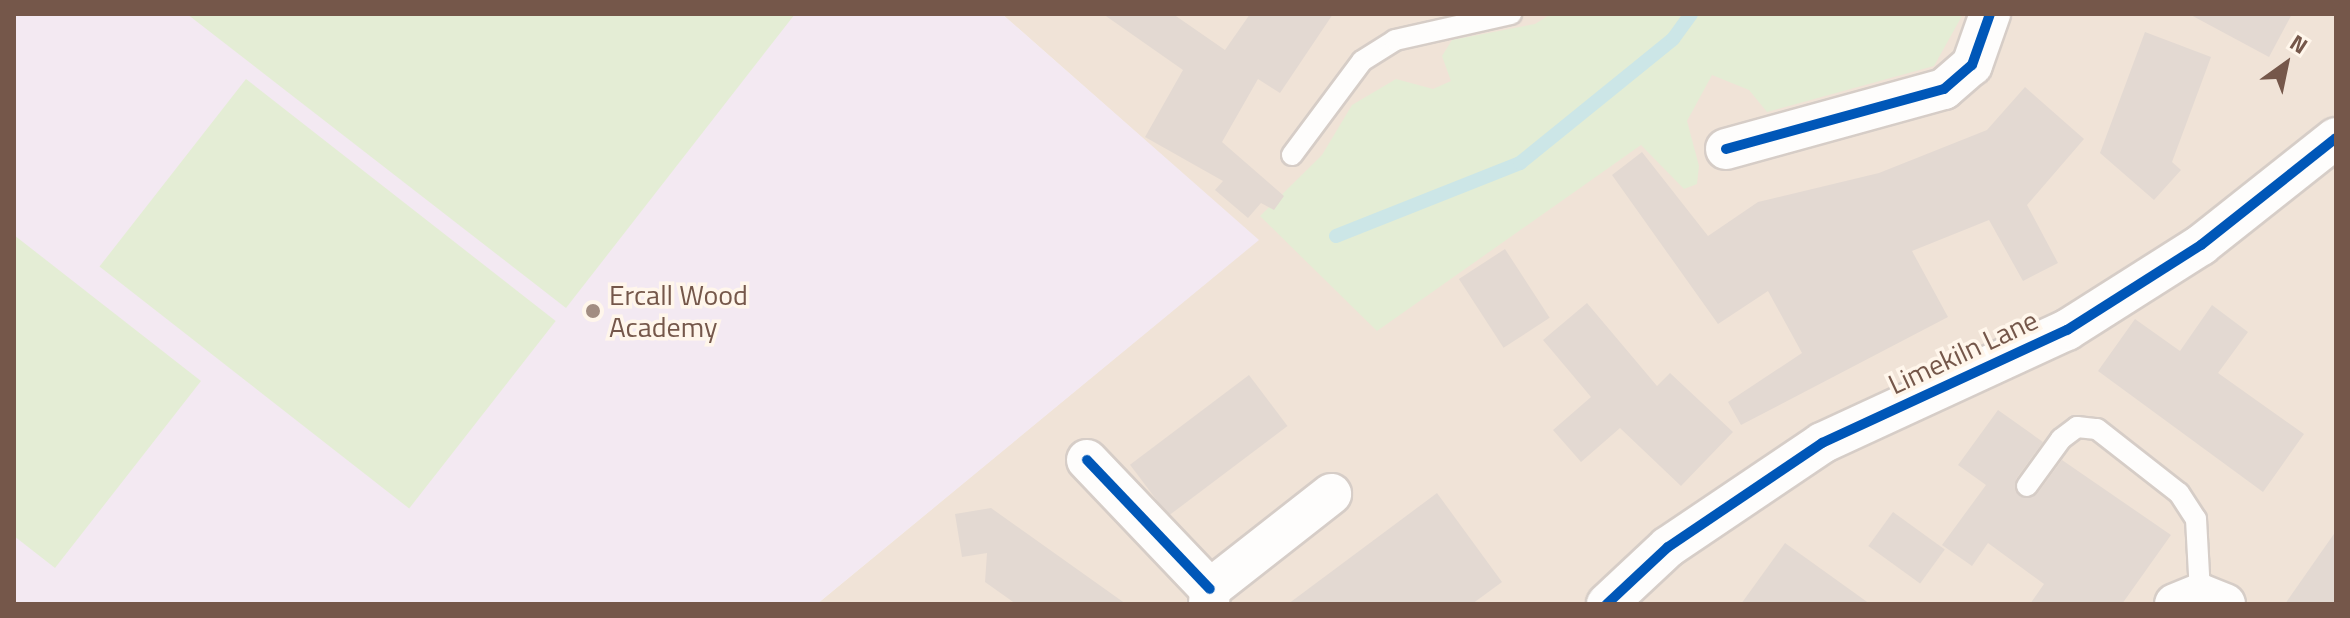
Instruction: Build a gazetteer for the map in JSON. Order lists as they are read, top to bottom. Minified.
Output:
{"streets":{"street":["Limekiln Lane"]},"places":["Ercall Wood Academy"],"north":"top right"}
